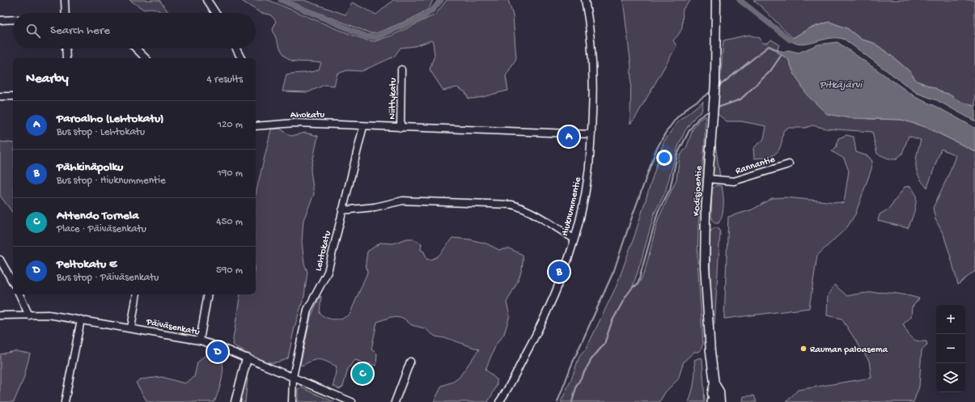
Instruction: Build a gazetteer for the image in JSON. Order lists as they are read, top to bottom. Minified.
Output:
{"streets":{"street":["Niittykatu","Ahokatu","Rannantie","Kodisjoentie","Hiuknummentie","Lehtokatu","Päiväsenkatu"]},"crossings":[["Ahokatu","Lehtokatu"],["Rannantie","Kodisjoentie"],["Lehtokatu","Päiväsenkatu"]],"water":["Pitkäjärvi"],"places":["Rauman paloasema"],"page":{"search":"Search here","heading":["Nearby","4 results"],"list":[{"mark":"A","name":"Paroalho (Lehtokatu)","note":"Bus stop · Lehtokatu","value":"120 m"},{"mark":"B","name":"Pähkinäpolku","note":"Bus stop · Hiuknummentie","value":"190 m"},{"mark":"C","name":"Attendo Tornela","note":"Place · Päiväsenkatu","value":"450 m"},{"mark":"D","name":"Peltokatu E","note":"Bus stop · Päiväsenkatu","value":"590 m"}],"pins":["A","B","D","C"],"map_buttons":["+","−"]}}
